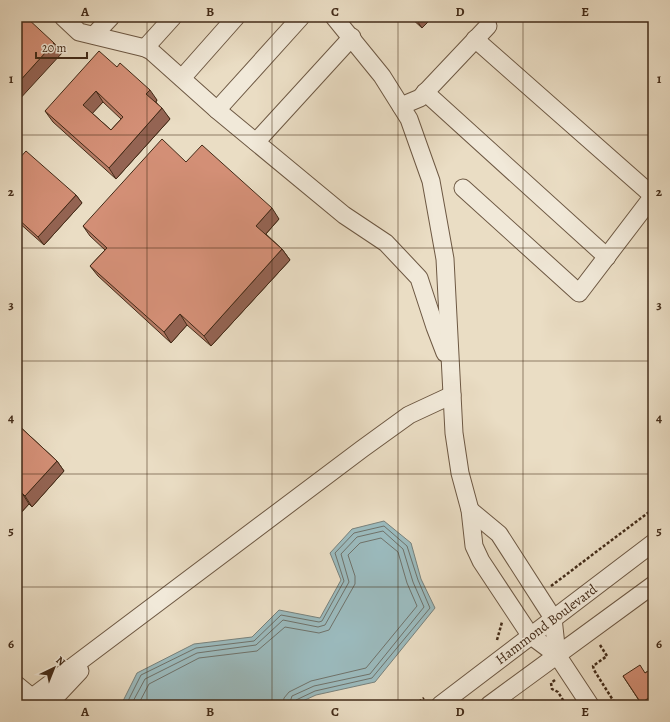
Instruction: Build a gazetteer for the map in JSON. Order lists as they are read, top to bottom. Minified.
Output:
{"streets":{"street":["Hammond Boulevard"]},"scale_bar":"20 m","north":"top right","grid":{"columns":["A","B","C","D","E"],"rows":["1","2","3","4","5","6"]}}
